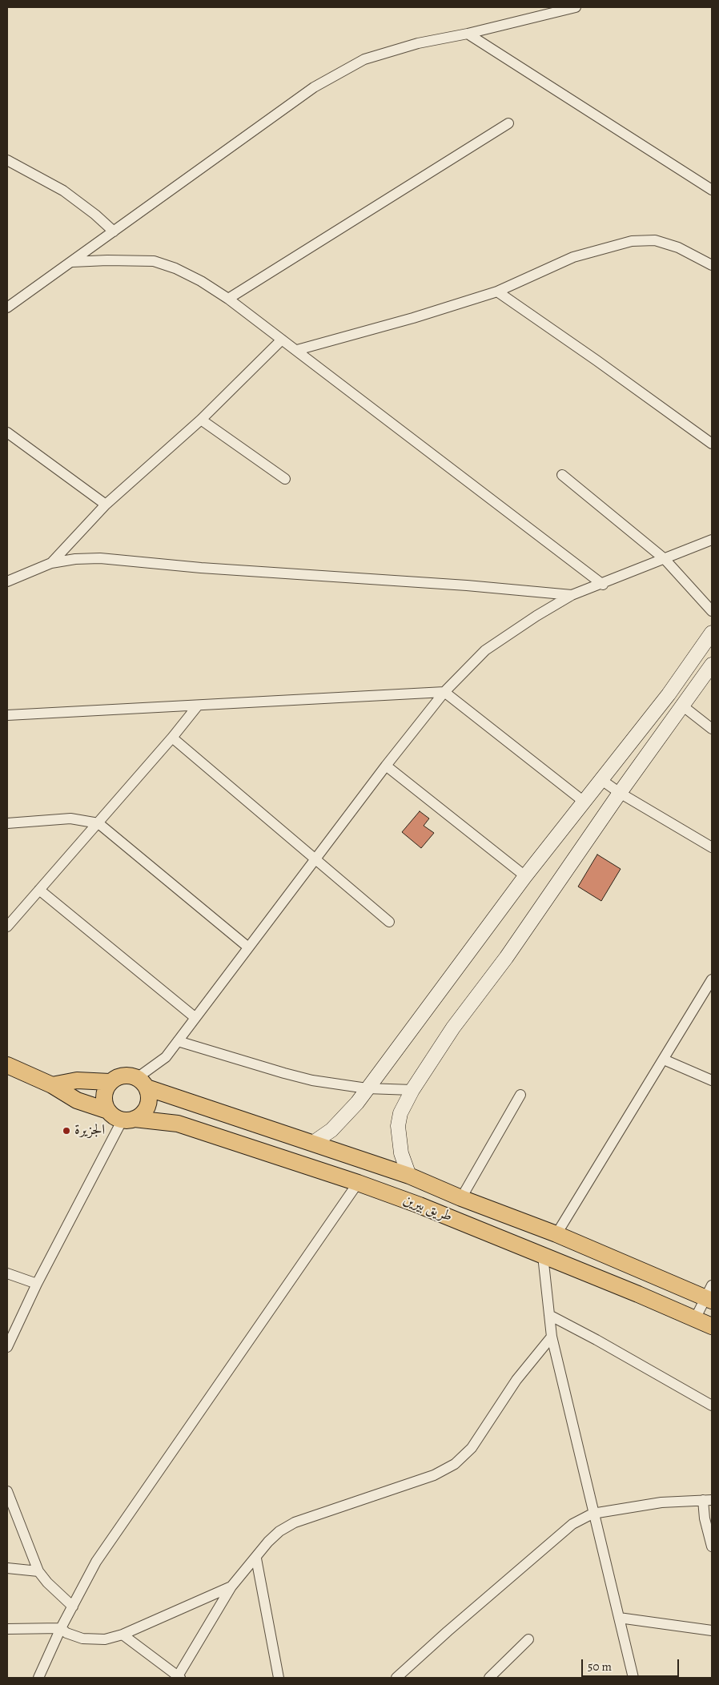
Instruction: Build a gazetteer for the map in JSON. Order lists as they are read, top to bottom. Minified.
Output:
{"streets":{"main road":["طريق بيرين"]},"places":["الجزيرة"],"scale_bar":"50 m"}
